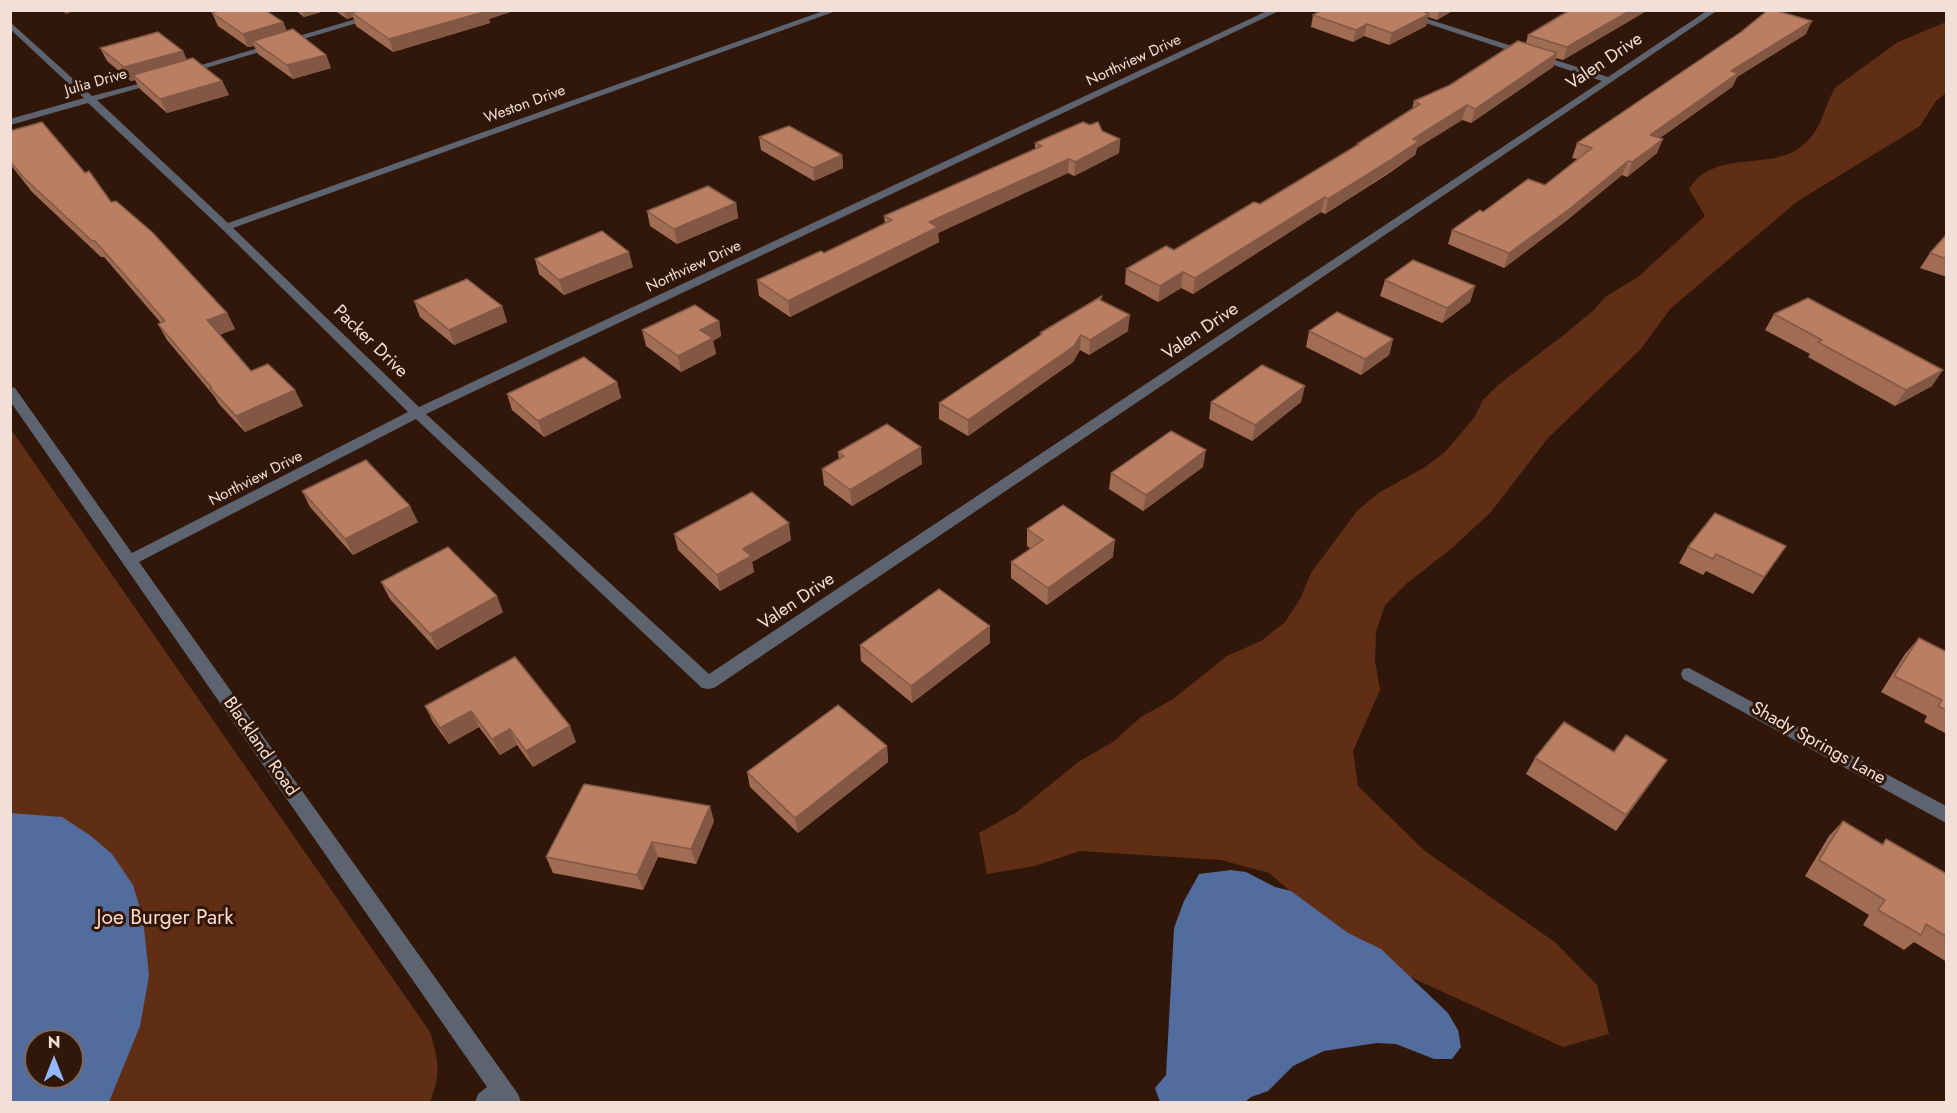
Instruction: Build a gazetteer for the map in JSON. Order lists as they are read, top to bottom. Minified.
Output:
{"streets":{"street":["Northview Drive","Valen Drive","Julia Drive","Weston Drive","Packer Drive","Shady Springs Lane","Blackland Road"]},"crossings":[["Northview Drive","Packer Drive"],["Northview Drive","Blackland Road"],["Valen Drive","Packer Drive"],["Julia Drive","Packer Drive"],["Weston Drive","Packer Drive"]],"parks":["Joe Burger Park"],"north":"top"}
